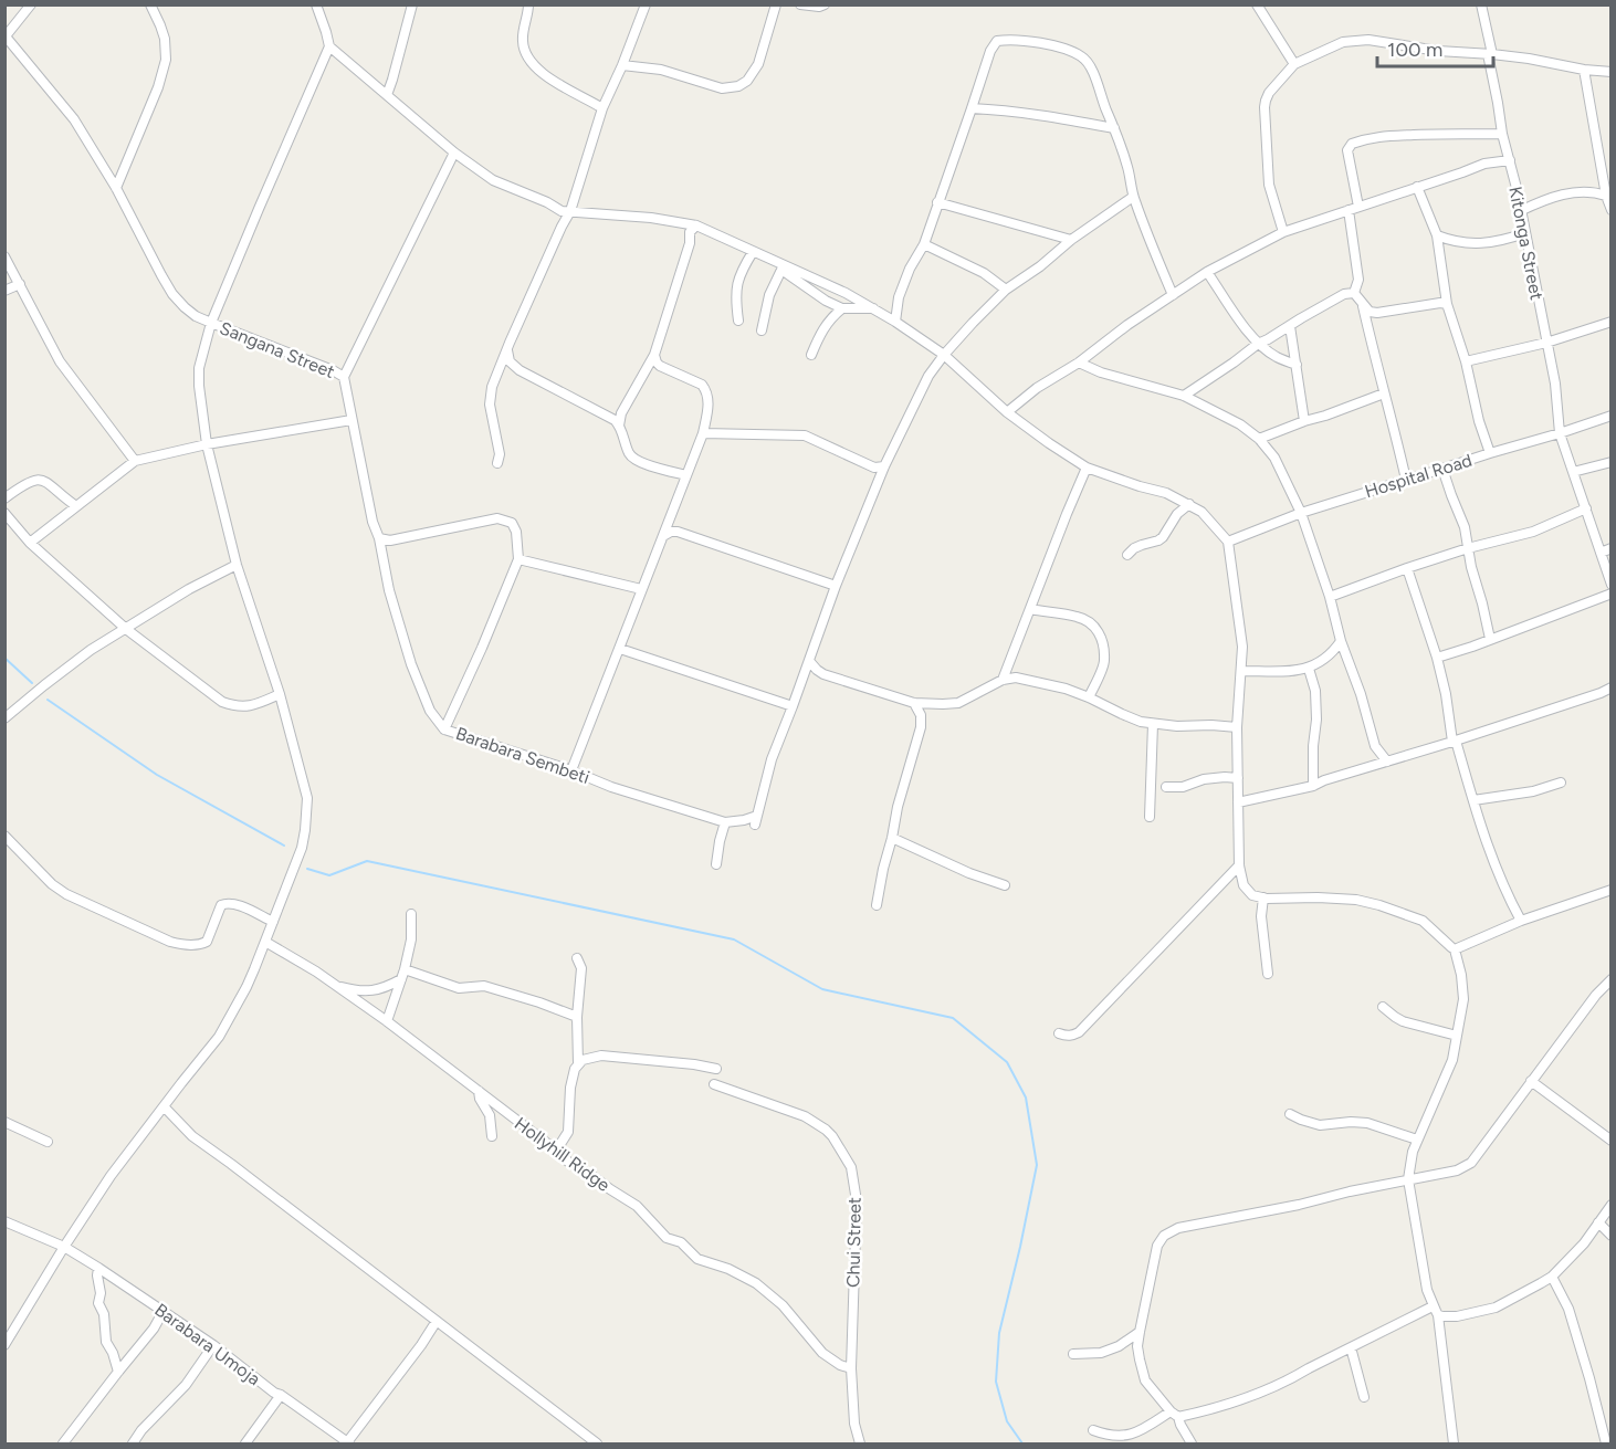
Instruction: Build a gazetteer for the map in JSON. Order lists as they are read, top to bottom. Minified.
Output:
{"streets":{"street":["Kitonga Street","Sangana Street","Hospital Road","Barabara Sembeti","Hollyhill Ridge","Chui Street","Barabara Umoja"]},"crossings":[["Kitonga Street","Hospital Road"],["Sangana Street","Barabara Sembeti"],["Hollyhill Ridge","Chui Street"]],"scale_bar":"100 m"}
